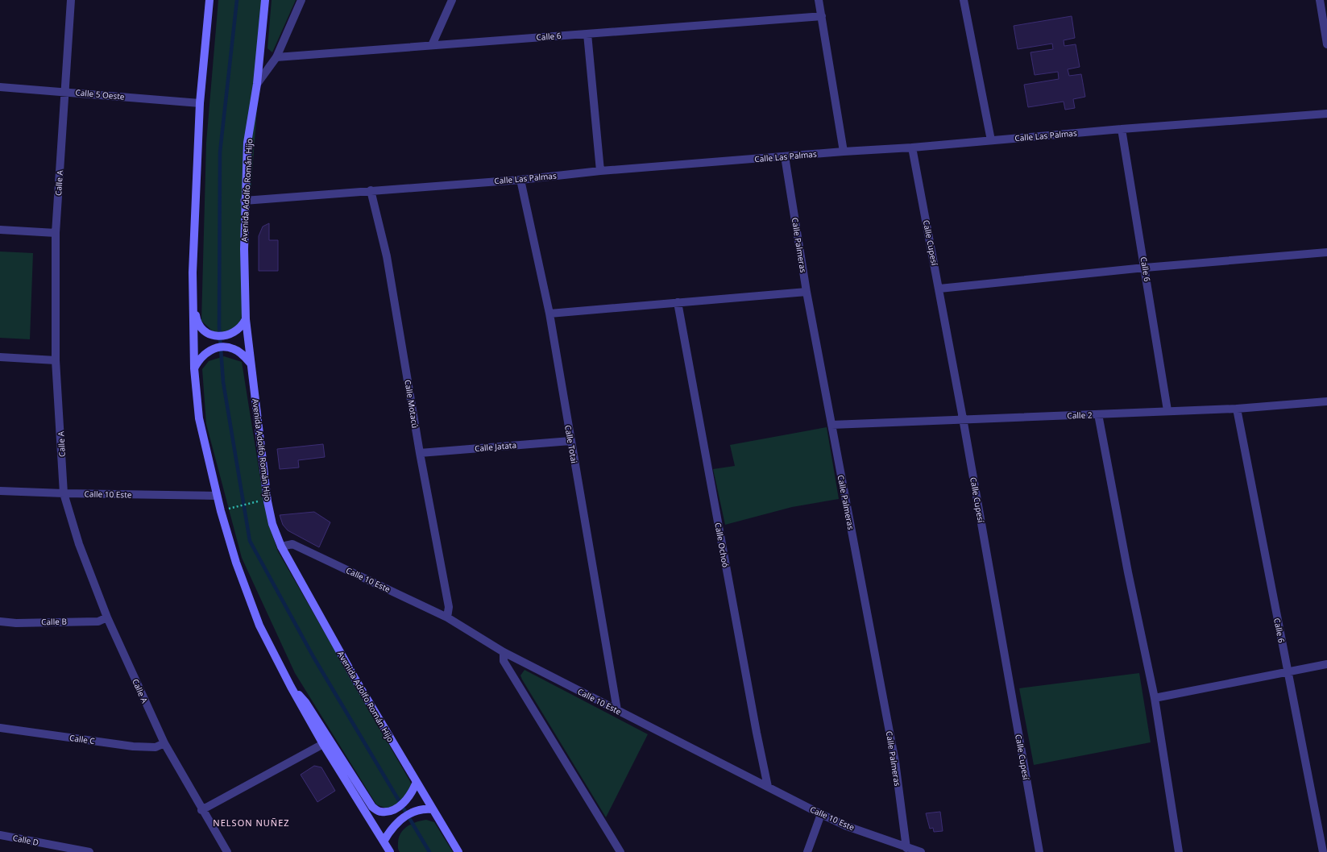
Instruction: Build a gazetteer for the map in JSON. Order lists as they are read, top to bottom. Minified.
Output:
{"streets":{"main road":["Avenida Adolfo Román Hijo"],"street":["Calle 6","Calle 5 Oeste","Calle Las Palmas","Calle A","Calle Cupesí","Calle Palmeras","Calle Motacú","Calle 2","Calle Totai","Calle Jatata","Calle 10 Este","Calle Ochoó","Calle B","Calle C","Calle D"]},"crossings":[["Calle 6","Calle Las Palmas"],["Calle 6","Calle 2"],["Calle 5 Oeste","Calle A"],["Calle Las Palmas","Avenida Adolfo Román Hijo"],["Calle Las Palmas","Calle Cupesí"],["Calle Las Palmas","Calle Palmeras"],["Calle Las Palmas","Calle Motacú"],["Calle Las Palmas","Calle Totai"],["Calle A","Calle 10 Este"],["Calle A","Calle B"],["Calle A","Calle C"],["Avenida Adolfo Román Hijo","Calle 10 Este"],["Calle Cupesí","Calle 2"],["Calle Palmeras","Calle 2"],["Calle Palmeras","Calle 10 Este"],["Calle Motacú","Calle Jatata"],["Calle Motacú","Calle 10 Este"],["Calle Totai","Calle Jatata"],["Calle Totai","Calle 10 Este"],["Calle 10 Este","Calle Ochoó"]],"districts":["NELSON NUÑEZ"]}
